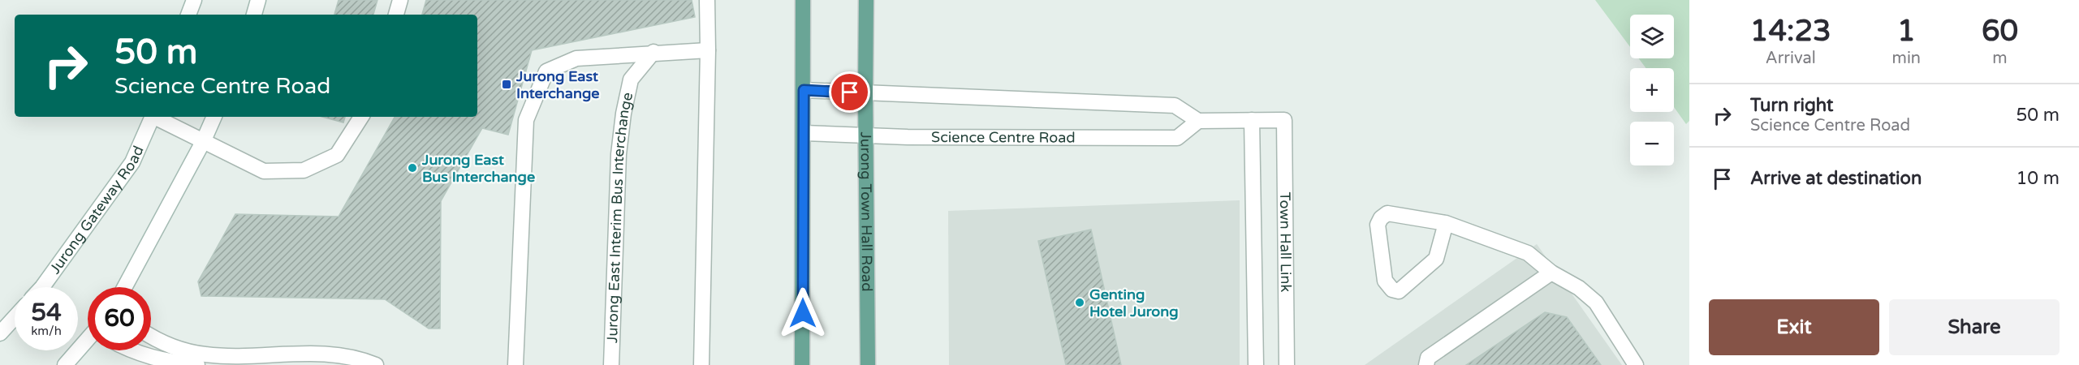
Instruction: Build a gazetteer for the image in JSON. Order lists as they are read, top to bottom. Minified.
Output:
{"streets":{"main road":["Jurong Town Hall Road"],"street":["Science Centre Road","Jurong Gateway Road","Jurong East Interim Bus Interchange","Town Hall Link"]},"crossings":[["Science Centre Road","Jurong Town Hall Road"]],"places":{"transit":["Jurong East Interchange"],"other":["Jurong East Bus Interchange","Genting Hotel Jurong"]},"page":{"eta":["14:23","Arrival","1","min","60","m"],"map_buttons":["+","−"],"turn":["50 m","Science Centre Road"],"list":[{"name":"Turn right","note":"Science Centre Road","value":"50 m"},{"name":"Arrive at destination","value":"10 m"}],"speed":"54 km/h","limit":"60","buttons":["Exit","Share"]}}
